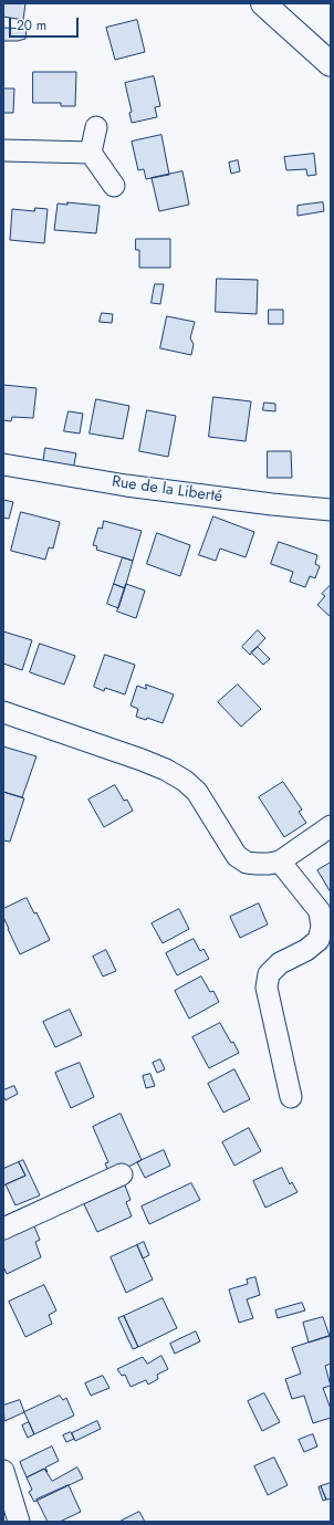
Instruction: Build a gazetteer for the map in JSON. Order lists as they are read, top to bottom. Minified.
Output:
{"streets":{"street":["Rue de la Liberté"]},"scale_bar":"20 m"}
